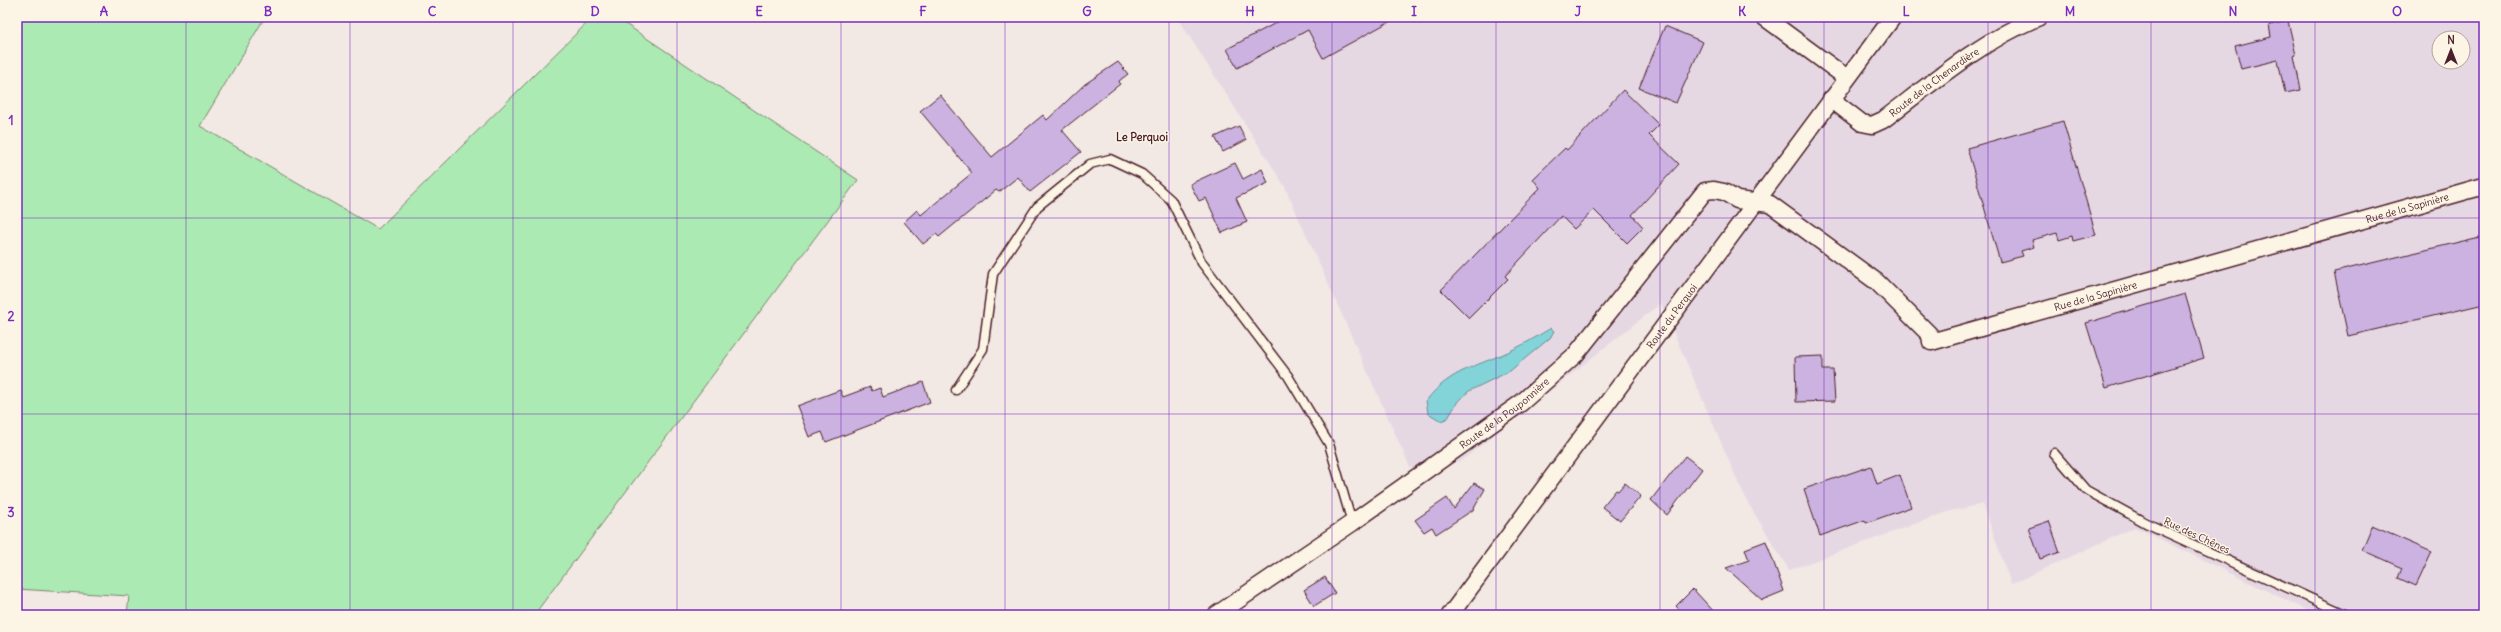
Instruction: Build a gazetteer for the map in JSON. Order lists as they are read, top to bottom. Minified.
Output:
{"streets":{"street":["Route de la Chenardière","Rue de la Sapinière","Route du Perquoi","Route de la Pouponnière"],"lane":["Rue des Chênes"]},"crossings":[["Route de la Chenardière","Route du Perquoi"],["Rue de la Sapinière","Route du Perquoi"],["Rue de la Sapinière","Route de la Pouponnière"],["Route du Perquoi","Route de la Pouponnière"]],"districts":["Le Perquoi"],"north":"top","grid":{"columns":["A","B","C","D","E","F","G","H","I","J","K","L","M","N","O"],"rows":["1","2","3"]}}
